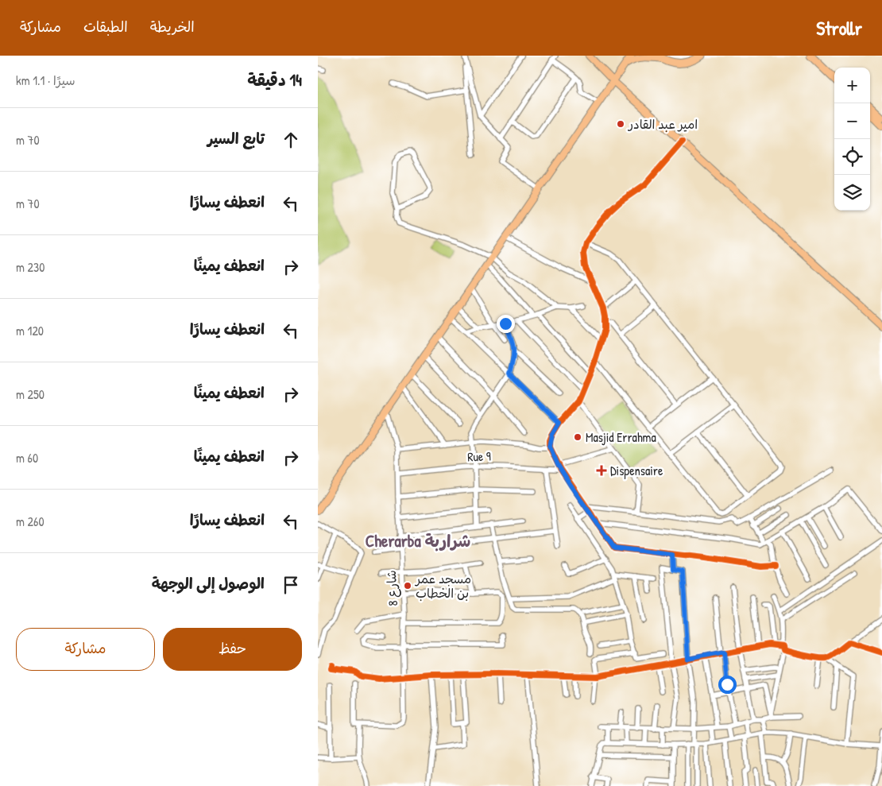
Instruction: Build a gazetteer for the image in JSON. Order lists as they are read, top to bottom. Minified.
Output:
{"streets":{"street":["Rue 9","شارع 8"]},"crossings":[["Rue 9","شارع 8"]],"districts":["Cherarba شراربة"],"places":{"other":["امير عبد القادر","Masjid Errahma","مسجد عمر بن الخطاب"],"health":["Dispensaire"]},"page":{"header":"Strollr","nav":["الخريطة","الطبقات","مشاركة"],"heading":["14 دقيقة","سيرًا · 1.1 km"],"map_buttons":["+","−"],"list":[["تابع السير","70 m"],["انعطف يسارًا","70 m"],["انعطف يمينًا","230 m"],["انعطف يسارًا","120 m"],["انعطف يمينًا","250 m"],["انعطف يمينًا","60 m"],["انعطف يسارًا","260 m"],"الوصول إلى الوجهة"],"buttons":["حفظ","مشاركة"]}}
